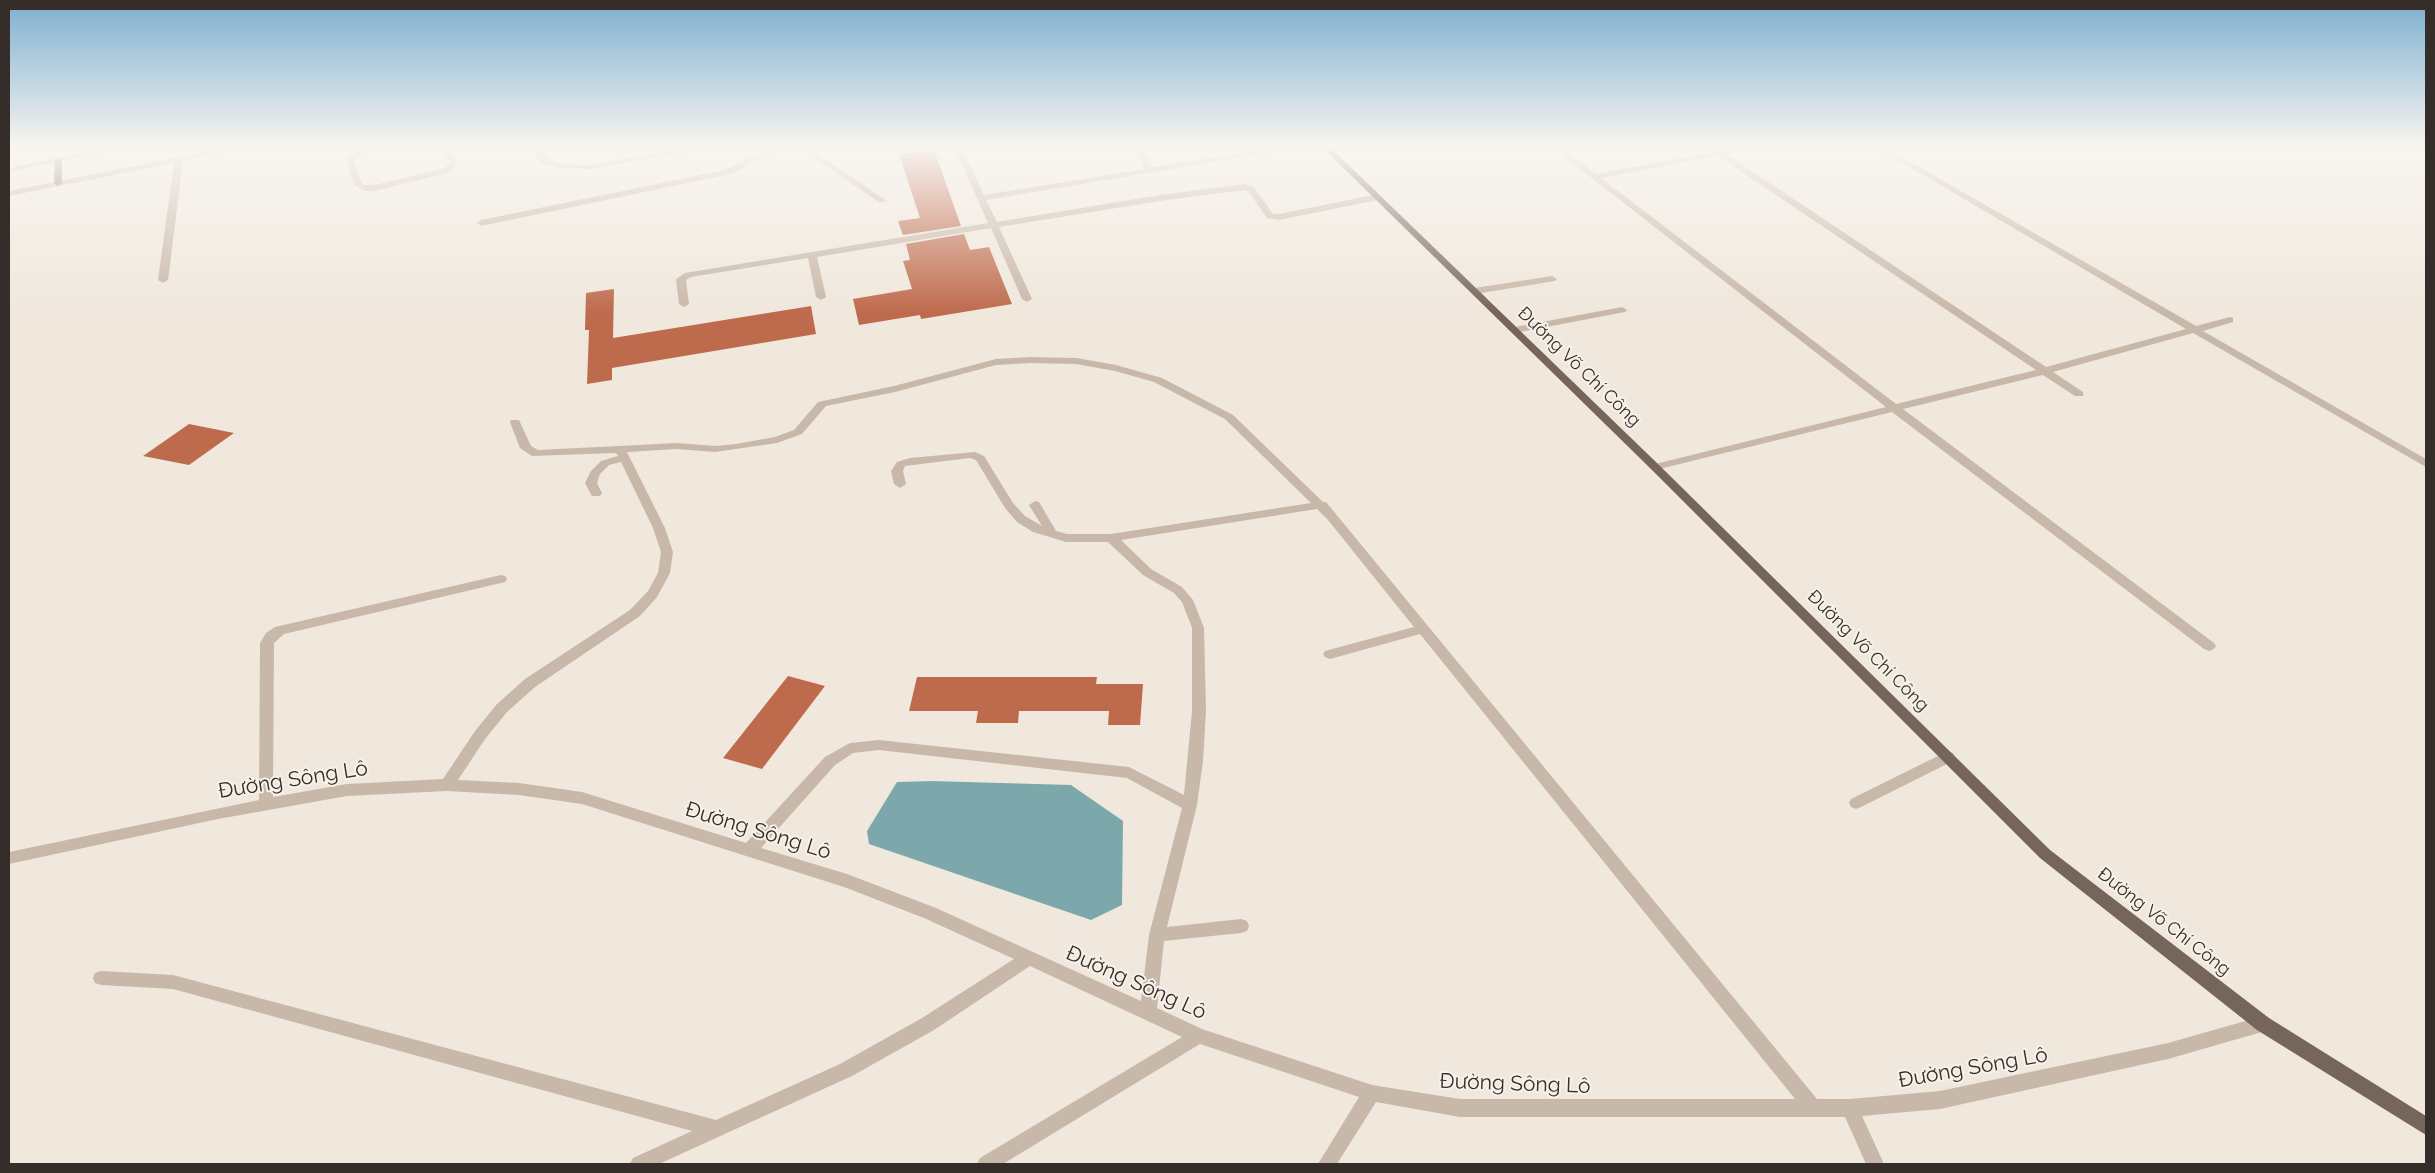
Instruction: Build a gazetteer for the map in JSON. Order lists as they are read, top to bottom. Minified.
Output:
{"streets":{"main road":["Đường Võ Chí Công"],"street":["Đường Sông Lô"]},"crossings":[["Đường Võ Chí Công","Đường Sông Lô"]]}
